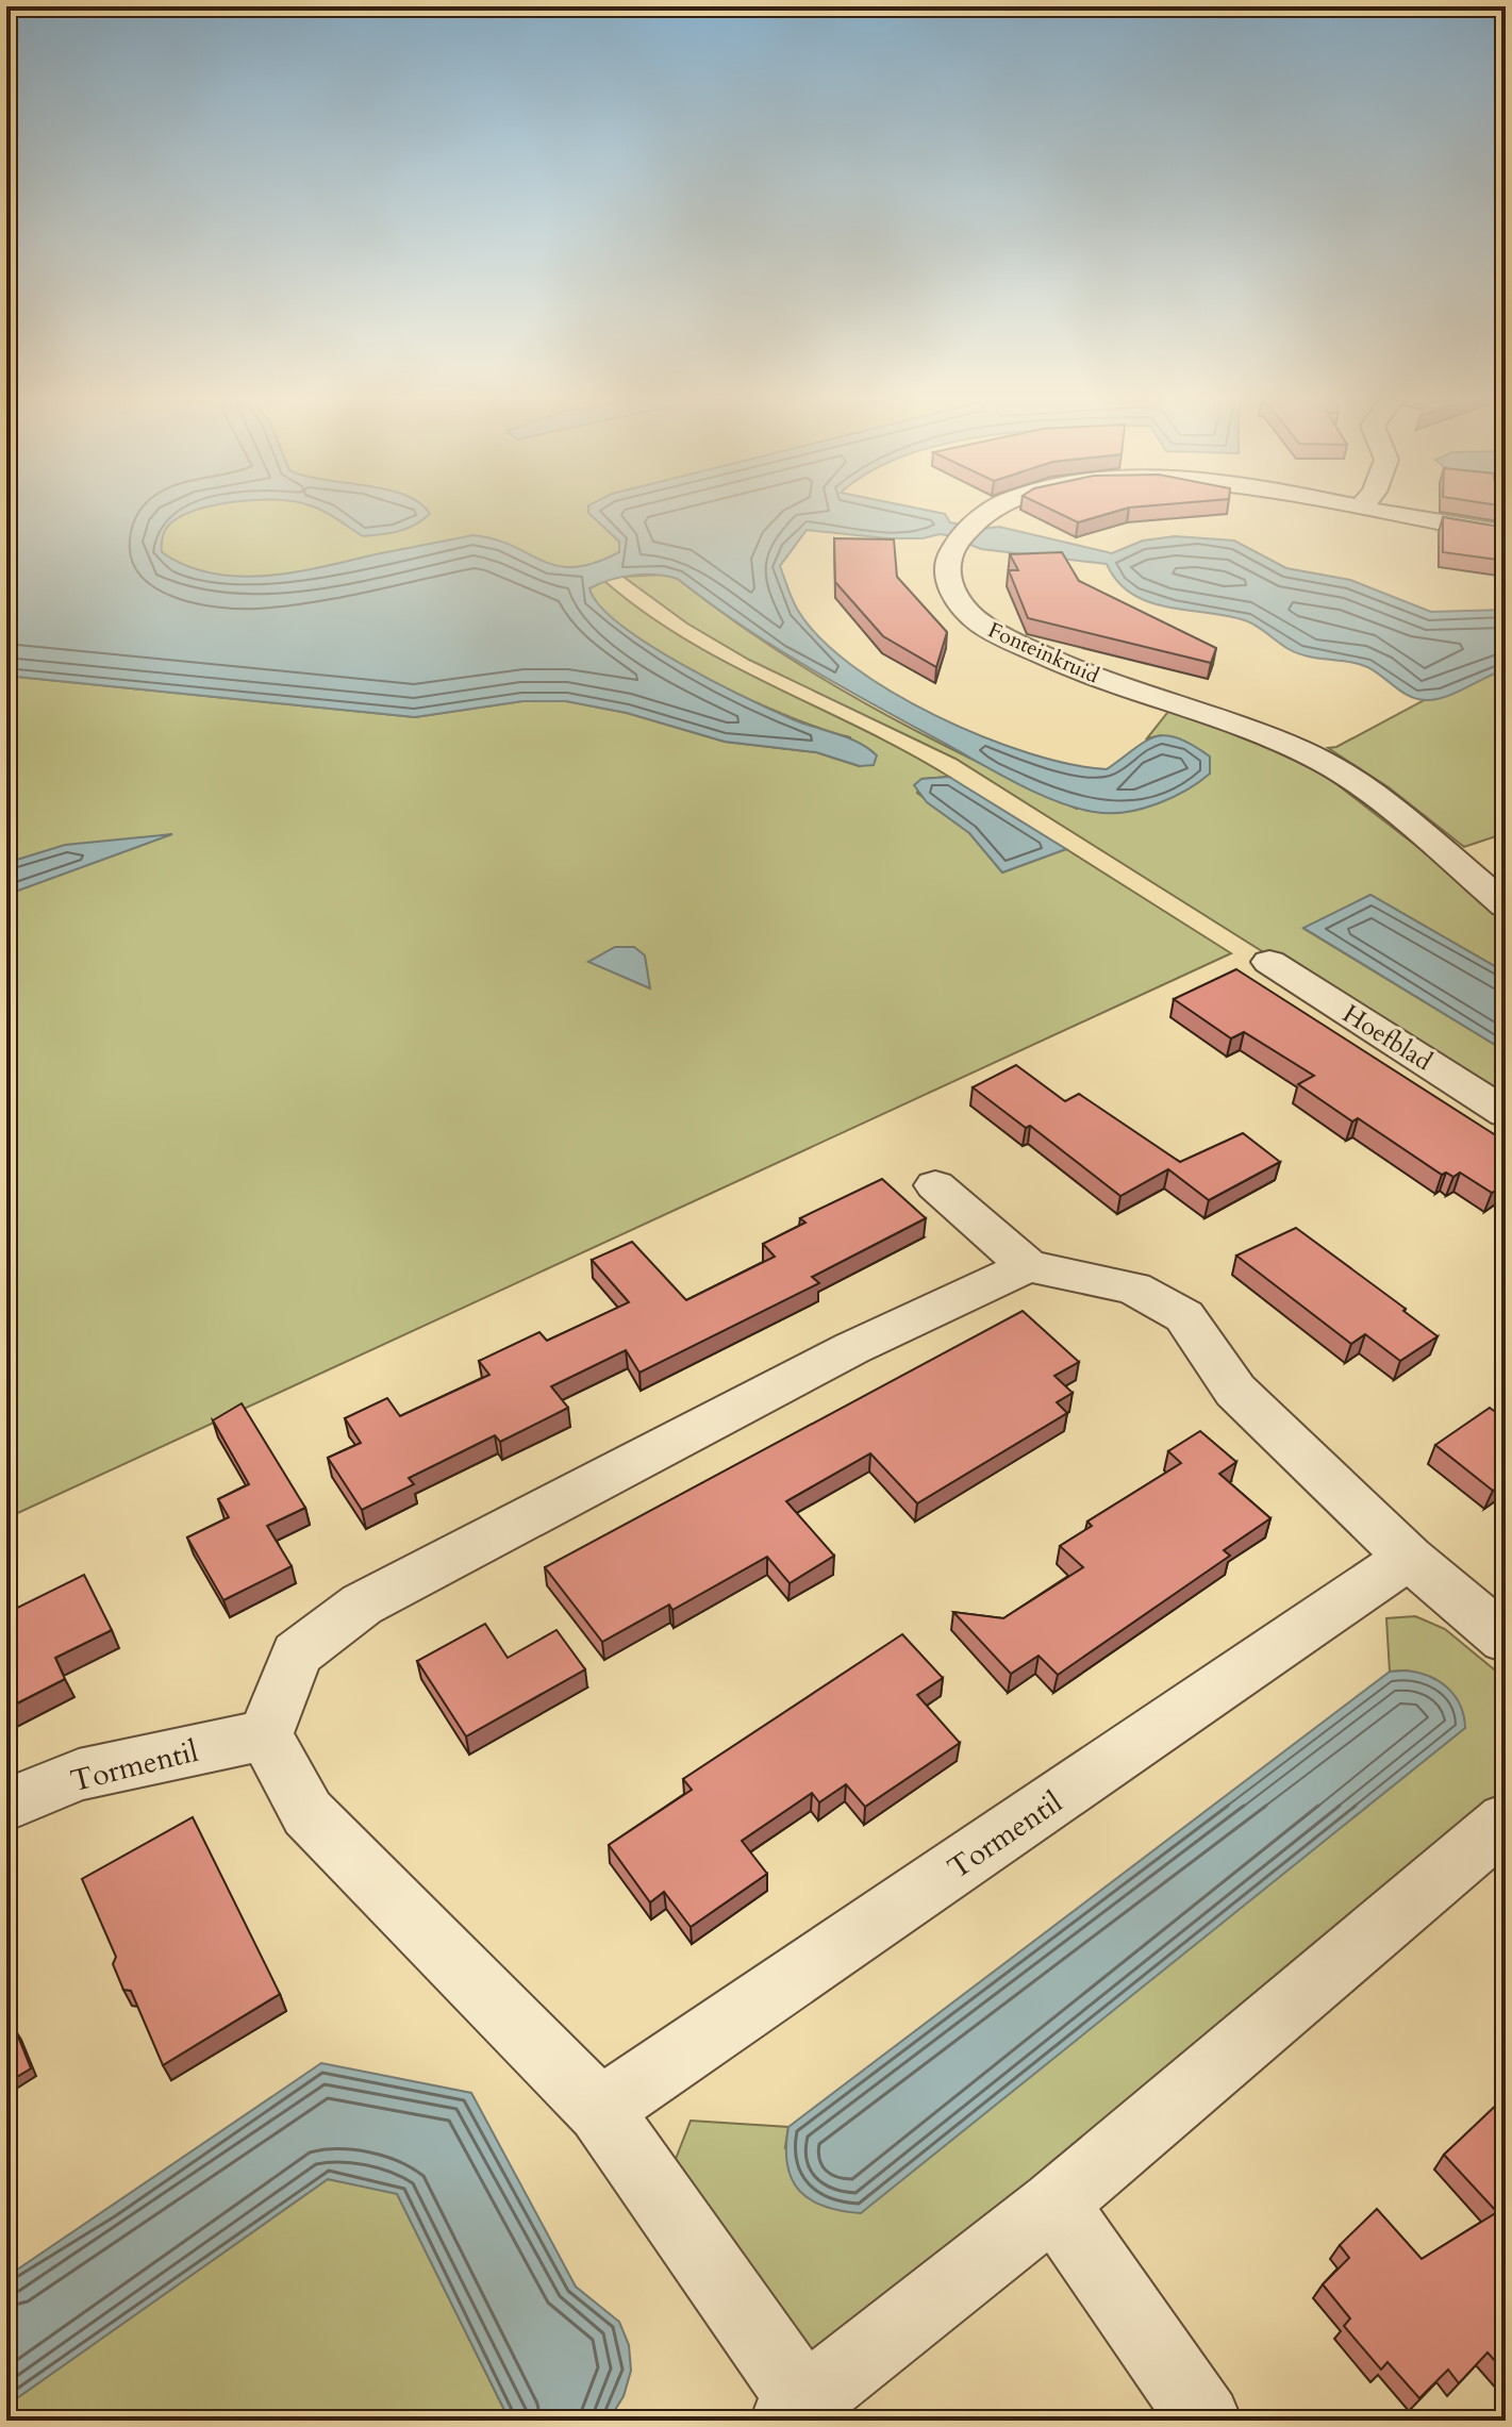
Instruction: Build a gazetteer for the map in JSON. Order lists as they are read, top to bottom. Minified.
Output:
{"streets":{"street":["Fonteinkruid","Hoefblad","Tormentil"]}}
